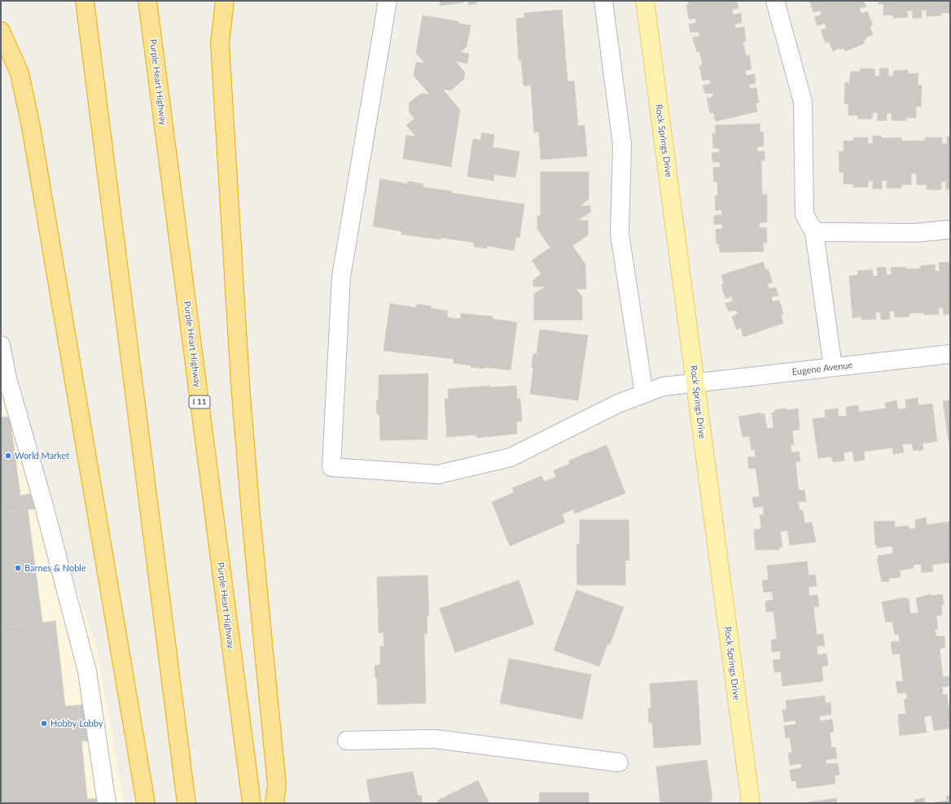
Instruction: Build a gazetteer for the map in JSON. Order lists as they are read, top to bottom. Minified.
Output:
{"streets":{"highway":["Purple Heart Highway","I 11"],"main road":["Rock Springs Drive"],"street":["Eugene Avenue"]},"crossings":[["Rock Springs Drive","Eugene Avenue"]],"places":["World Market","Barnes & Noble","Hobby Lobby"]}
